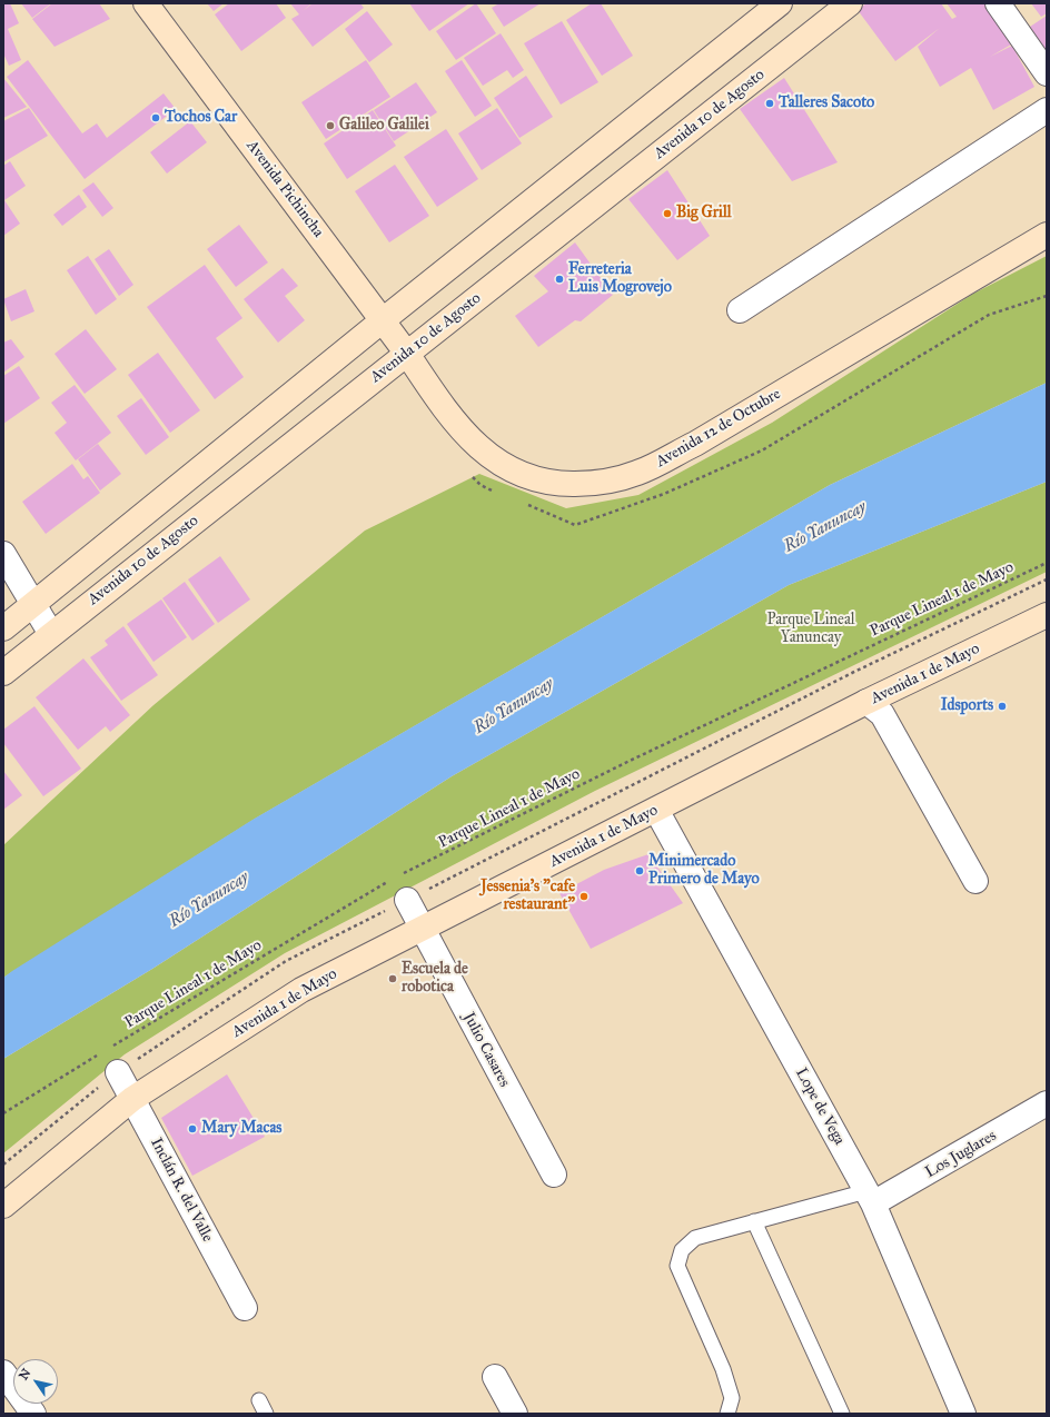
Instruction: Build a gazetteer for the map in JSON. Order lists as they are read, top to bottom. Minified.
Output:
{"streets":{"main road":["Avenida 10 de Agosto","Avenida Pichincha","Avenida 12 de Octubre","Avenida 1 de Mayo"],"street":["Julio Casares","Lope de Vega","Los Juglares","Inclán R. del Valle"],"path":["Parque Lineal 1 de Mayo"]},"crossings":[["Avenida 10 de Agosto","Avenida Pichincha"],["Avenida 10 de Agosto","Avenida 12 de Octubre"],["Avenida Pichincha","Avenida 12 de Octubre"],["Avenida 1 de Mayo","Julio Casares"],["Avenida 1 de Mayo","Lope de Vega"],["Avenida 1 de Mayo","Inclán R. del Valle"],["Lope de Vega","Los Juglares"]],"water":["Río Yanuncay"],"parks":["Parque Lineal Yanuncay"],"places":["Talleres Sacoto","Tochos Car","Galileo Galilei","Big Grill","Ferreteria Luis Mogrovejo","Idsports","Minimercado Primero de Mayo","Jessenia's \"cafe restaurant\"","Escuela de robotica","Mary Macas"],"north":"top left"}
